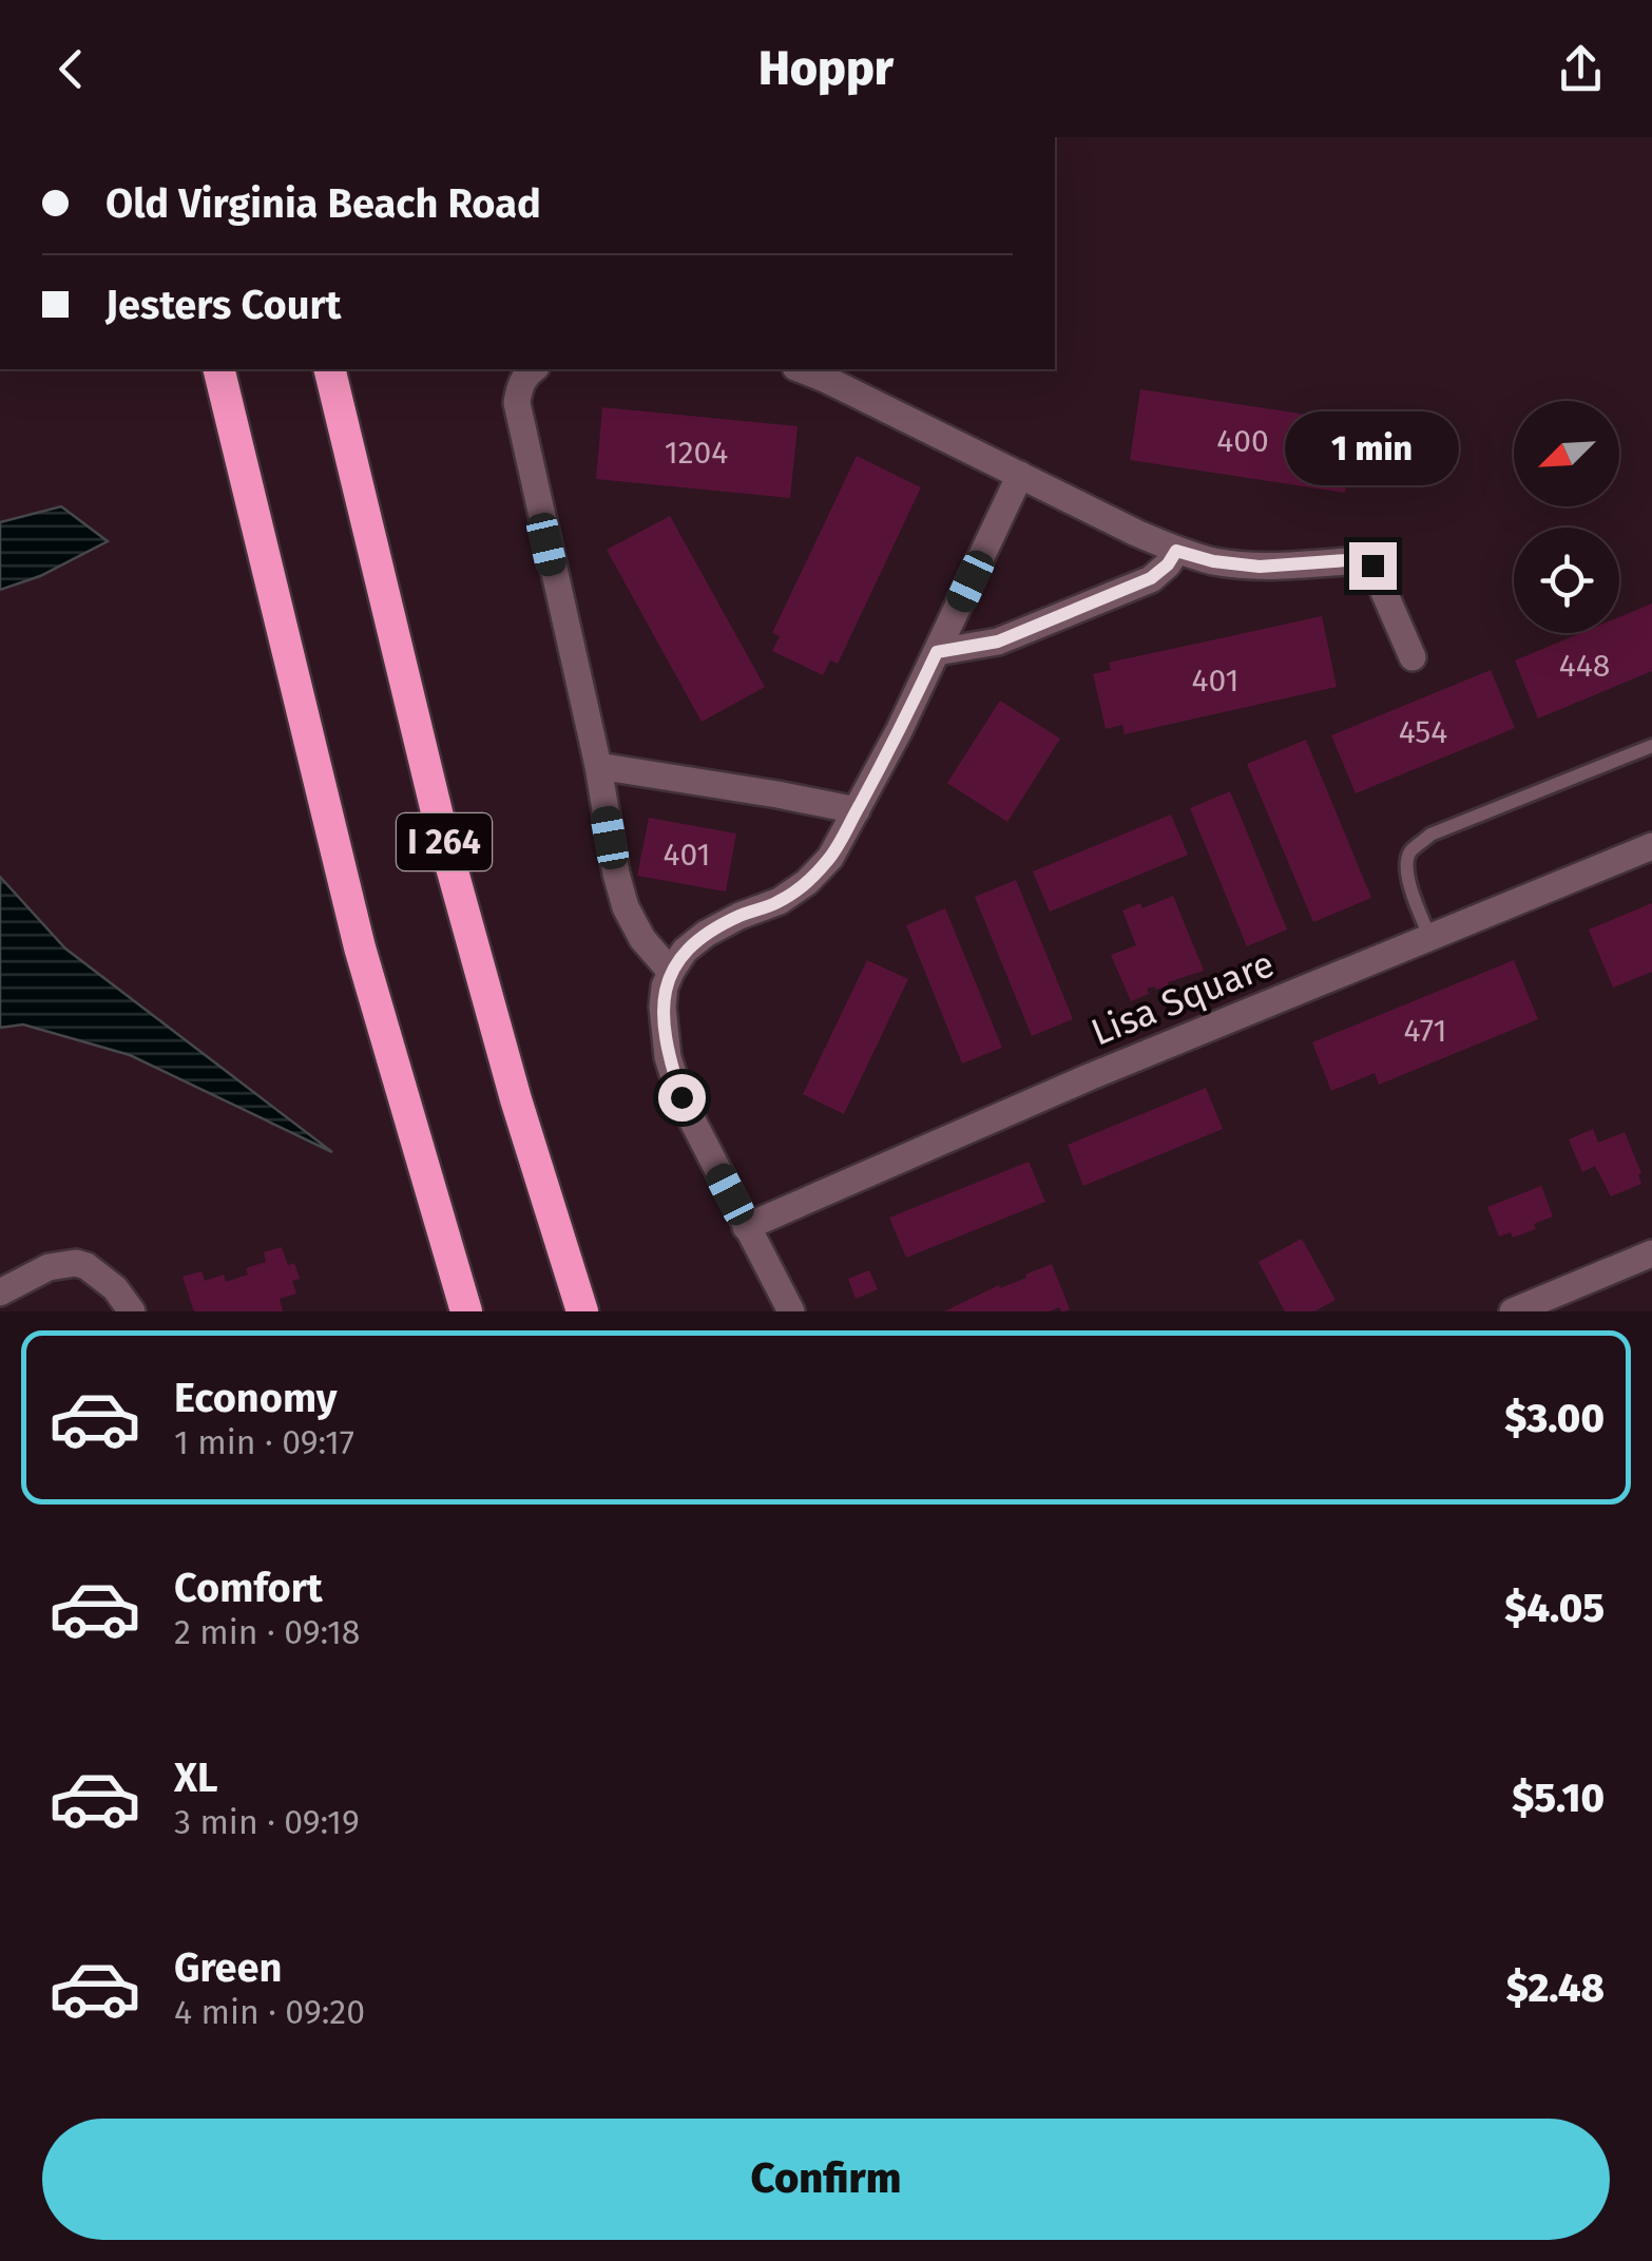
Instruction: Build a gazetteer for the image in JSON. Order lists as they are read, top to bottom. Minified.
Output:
{"streets":{"highway":["I 264"],"street":["Lisa Square"]},"house_numbers":["400","1204","448","401","454","401","471"],"north":"bottom left","page":{"header":"Hoppr","banner":["Old Virginia Beach Road","Jesters Court"],"bubble":"1 min","list":[{"name":"Economy","note":"1 min · 09:17","value":"$3.00"},{"name":"Comfort","note":"2 min · 09:18","value":"$4.05"},{"name":"XL","note":"3 min · 09:19","value":"$5.10"},{"name":"Green","note":"4 min · 09:20","value":"$2.48"}],"buttons":"Confirm"}}
